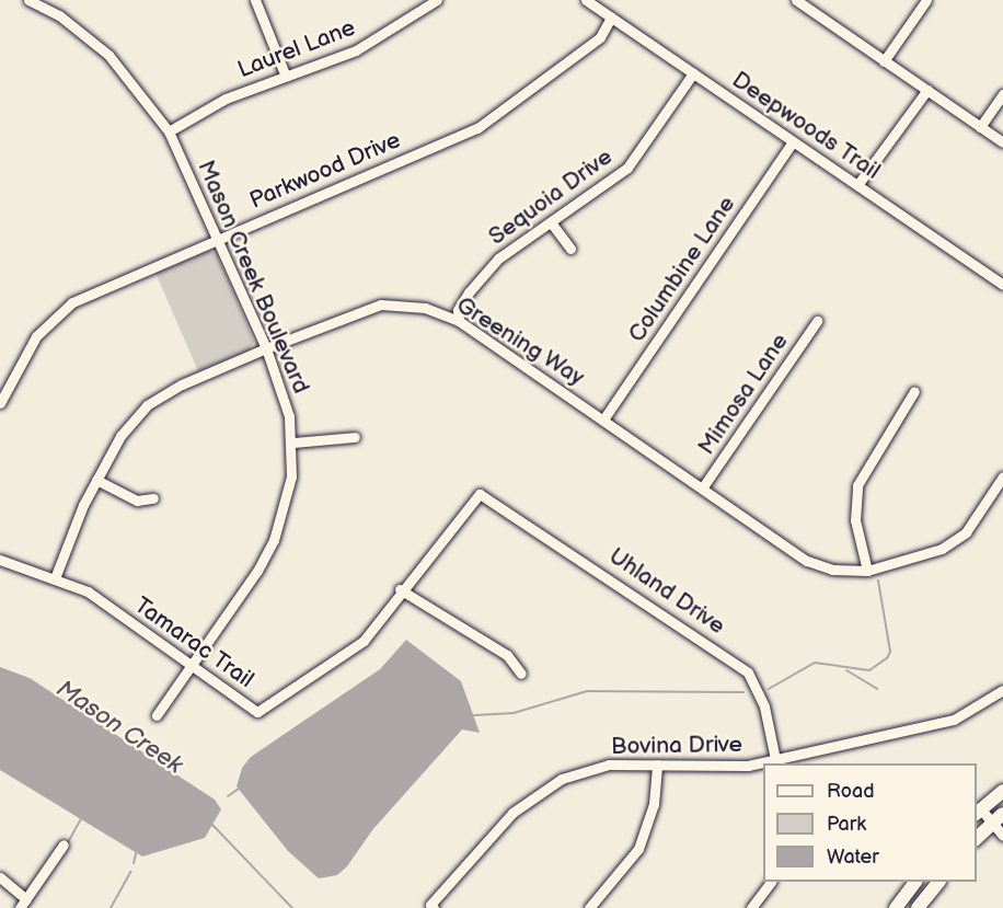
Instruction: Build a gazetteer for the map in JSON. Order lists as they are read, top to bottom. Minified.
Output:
{"streets":{"street":["Laurel Lane","Deepwoods Trail","Parkwood Drive","Sequoia Drive","Columbine Lane","Mason Creek Boulevard","Greening Way","Mimosa Lane","Uhland Drive","Tamarac Trail","Bovina Drive"]},"crossings":[["Laurel Lane","Mason Creek Boulevard"],["Deepwoods Trail","Parkwood Drive"],["Deepwoods Trail","Sequoia Drive"],["Deepwoods Trail","Columbine Lane"],["Parkwood Drive","Mason Creek Boulevard"],["Sequoia Drive","Greening Way"],["Columbine Lane","Greening Way"],["Mason Creek Boulevard","Greening Way"],["Mason Creek Boulevard","Tamarac Trail"],["Greening Way","Mimosa Lane"],["Greening Way","Tamarac Trail"],["Uhland Drive","Tamarac Trail"],["Uhland Drive","Bovina Drive"]],"water":["Mason Creek"],"legend":["Road","Park","Water"]}
